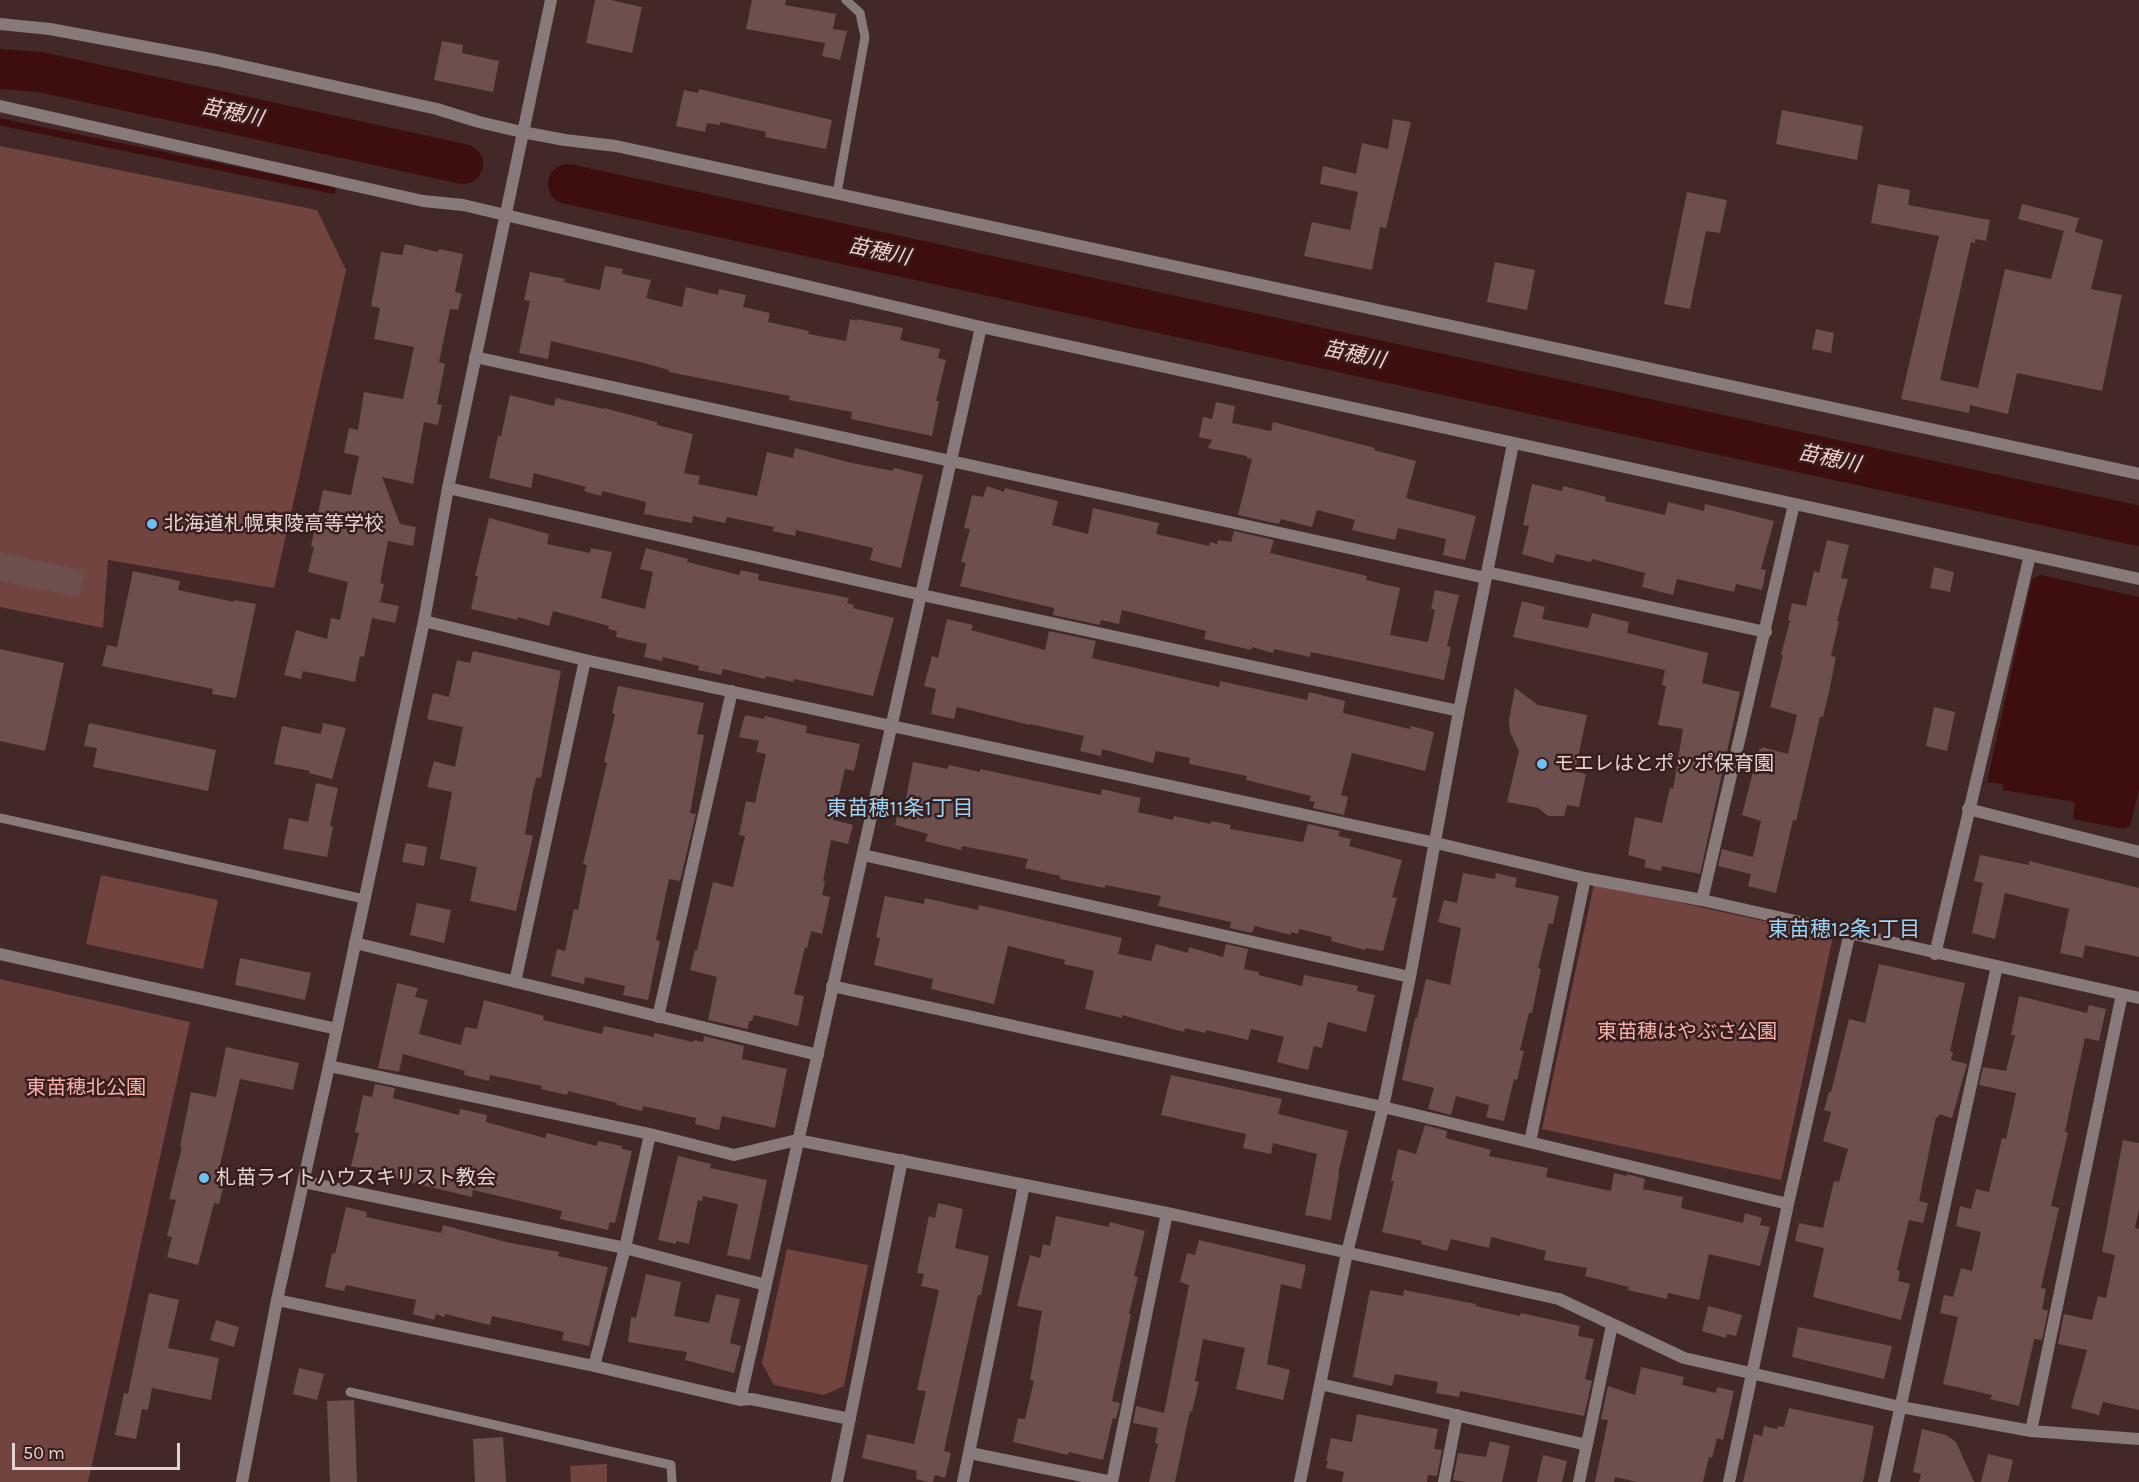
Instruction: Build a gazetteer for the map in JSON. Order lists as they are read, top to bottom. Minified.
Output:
{"districts":["東苗穂11条1丁目","東苗穂12条1丁目"],"water":["苗穂川"],"parks":["東苗穂はやぶさ公園","東苗穂北公園"],"places":["北海道札幌東陵高等学校","モエレはとポッポ保育園","札苗ライトハウスキリスト教会"],"scale_bar":"50 m"}
